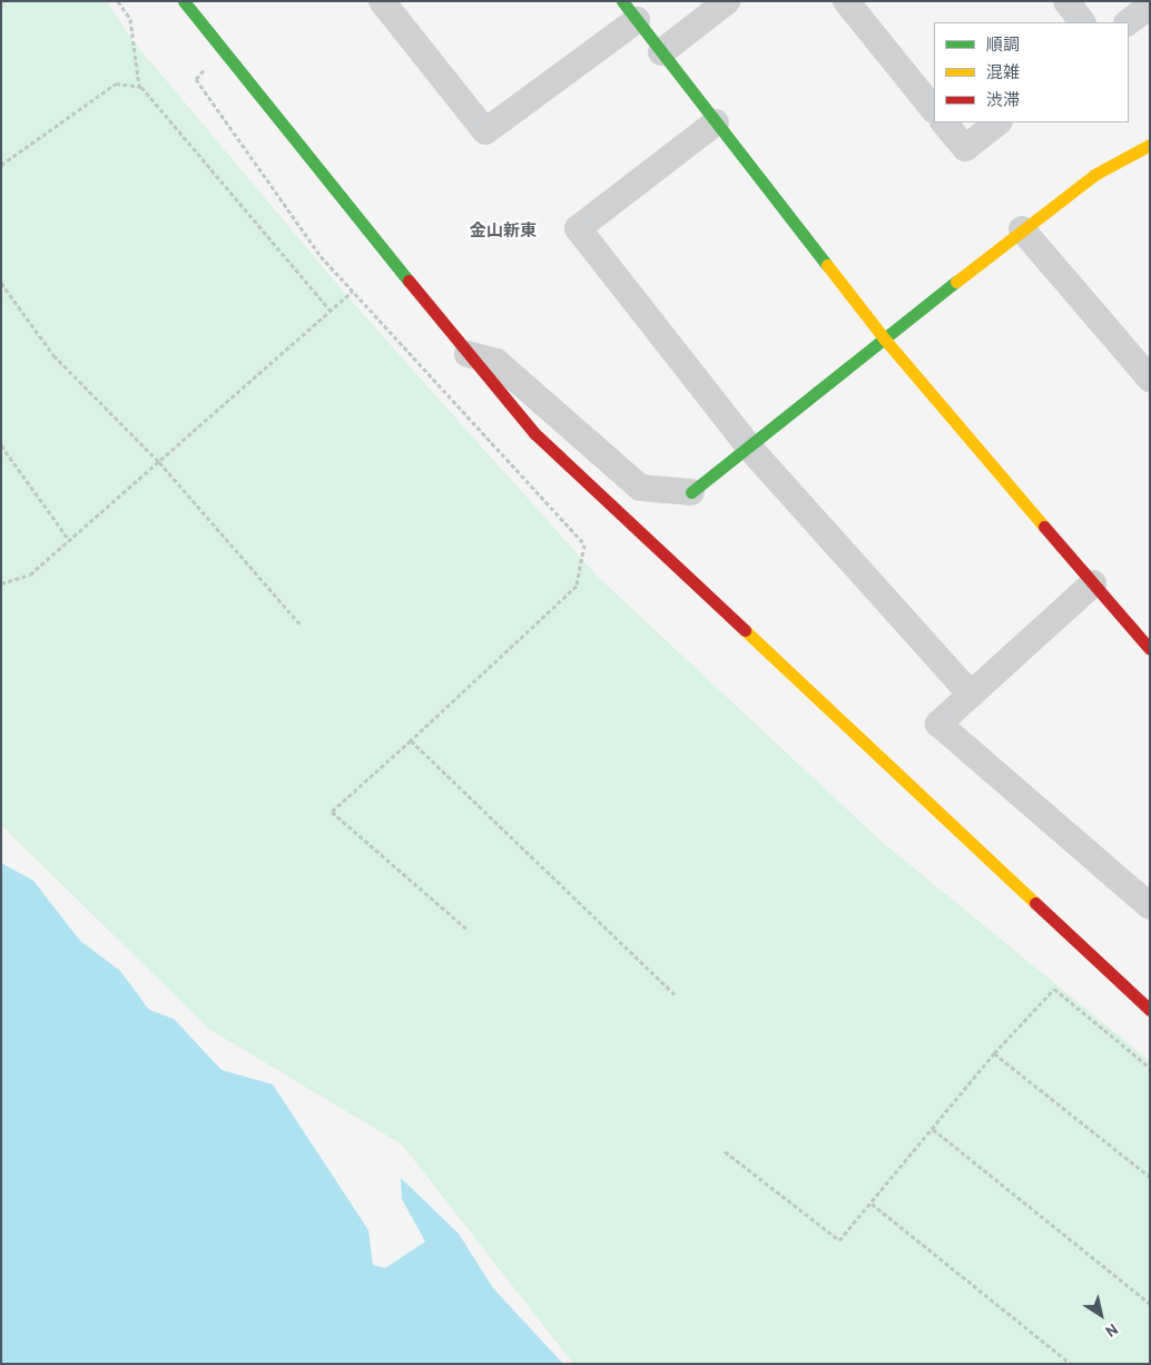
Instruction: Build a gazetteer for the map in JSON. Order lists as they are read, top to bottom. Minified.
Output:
{"districts":["金山新東"],"legend":["順調","混雑","渋滞"],"north":"bottom right"}
